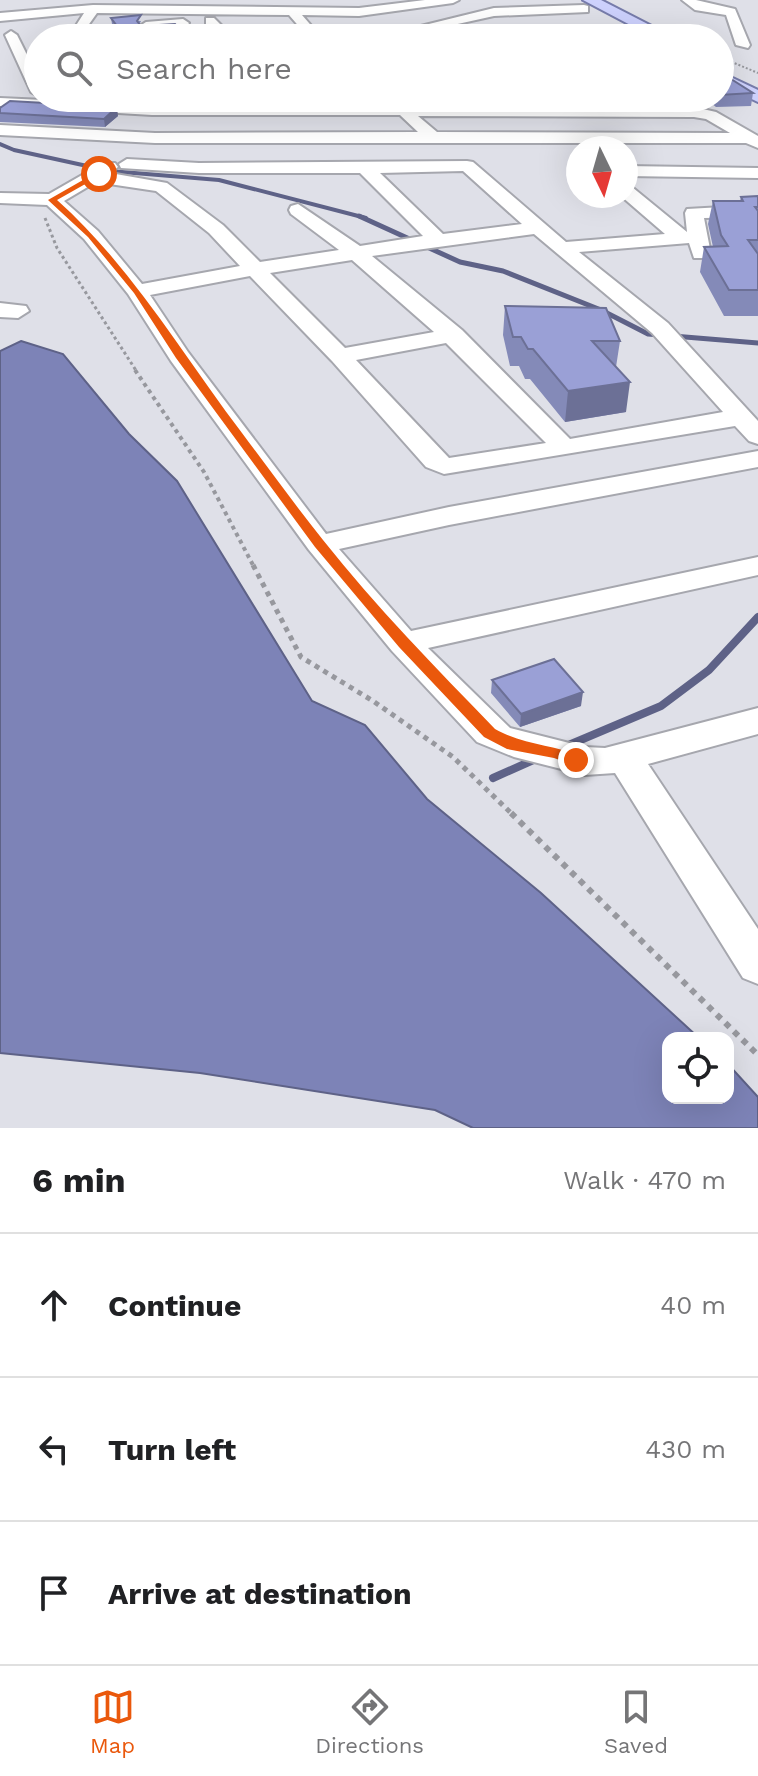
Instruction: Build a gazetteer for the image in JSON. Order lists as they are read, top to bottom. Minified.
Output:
{"north":"bottom","page":{"search":"Search here","heading":["6 min","Walk · 470 m"],"list":[["Continue","40 m"],["Turn left","430 m"],"Arrive at destination"],"nav":["Map","Directions","Saved"]}}
